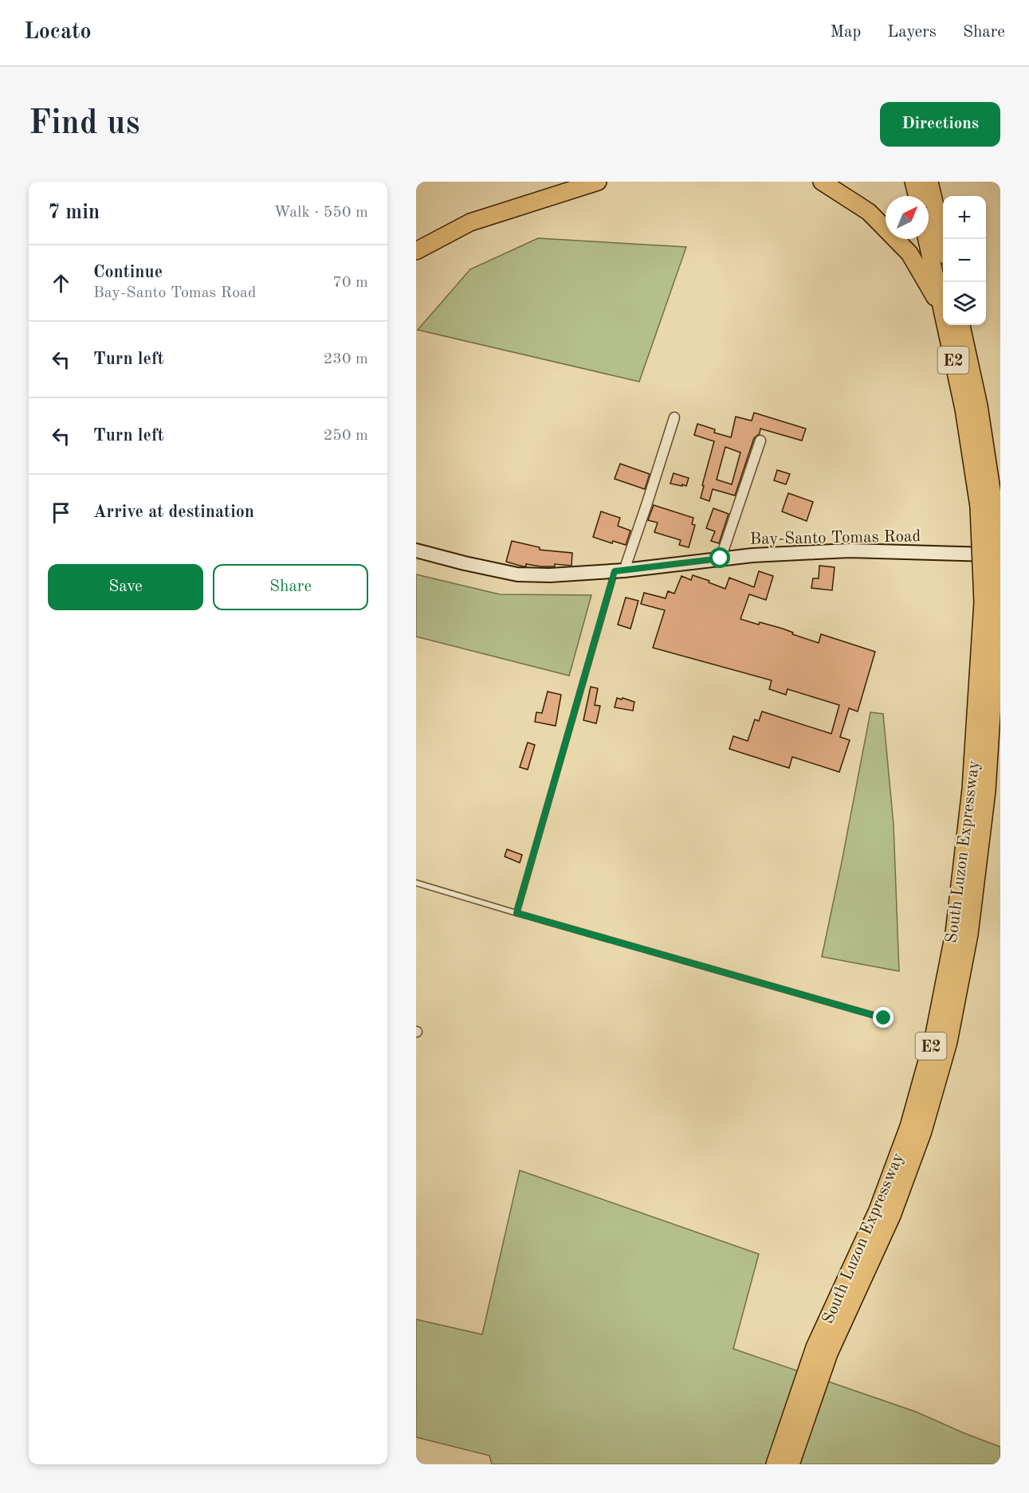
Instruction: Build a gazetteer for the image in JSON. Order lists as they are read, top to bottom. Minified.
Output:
{"streets":{"highway":["E2","South Luzon Expressway"],"main road":["Bay-Santo Tomas Road"]},"north":"top right","page":{"header":"Locato","nav":["Map","Layers","Share"],"buttons":["Directions",["Save","Share"]],"title":"Find us","heading":["7 min","Walk · 550 m"],"map_buttons":["+","−"],"list":[["Continue","Bay-Santo Tomas Road","70 m"],["Turn left","230 m"],["Turn left","250 m"],"Arrive at destination"]}}
